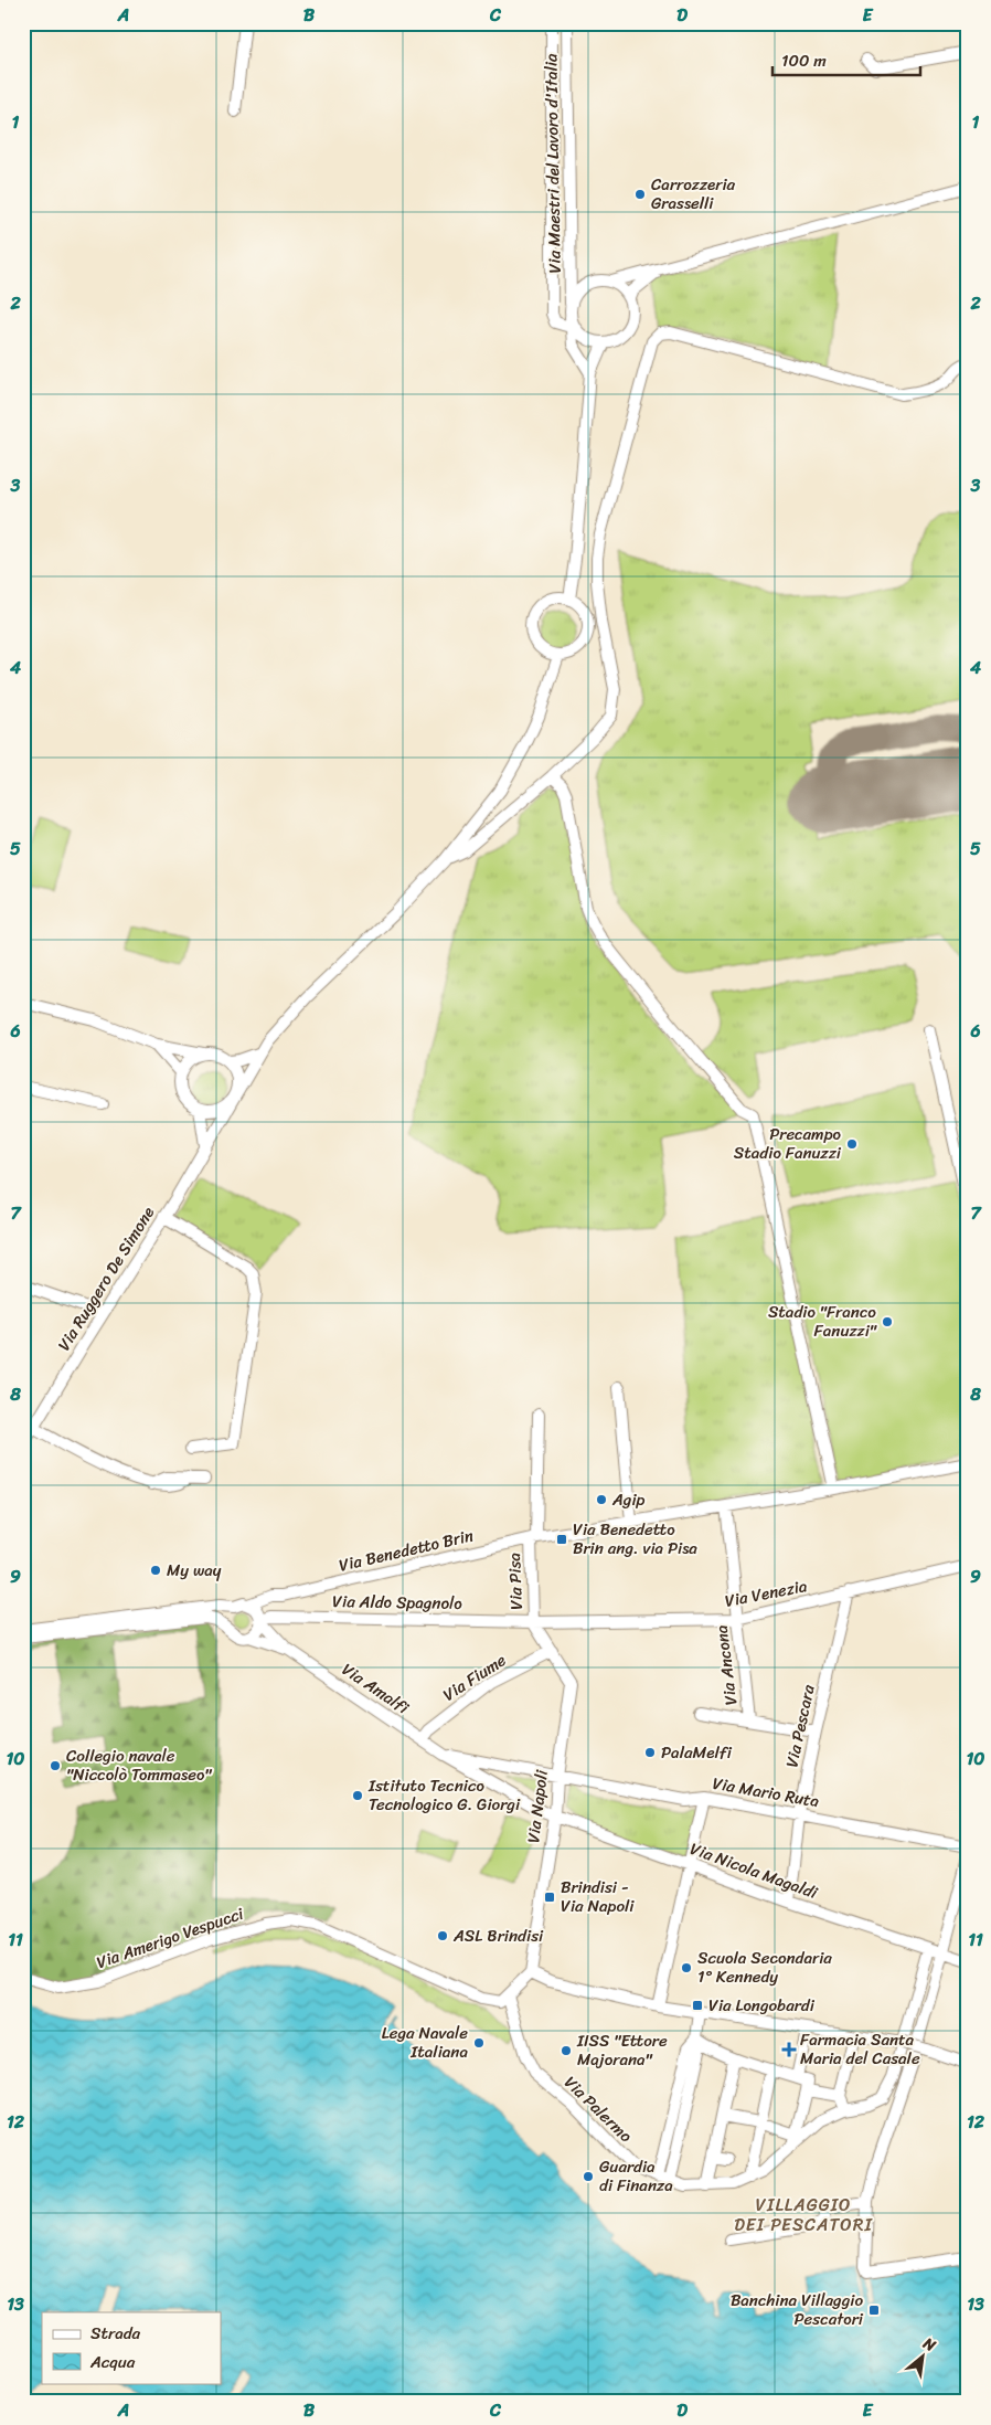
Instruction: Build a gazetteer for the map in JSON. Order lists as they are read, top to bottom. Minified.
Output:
{"streets":{"street":["Via Maestri del Lavoro d'Italia","Via Ruggero De Simone","Via Benedetto Brin","Via Pisa","Via Venezia","Via Aldo Spagnolo","Via Ancona","Via Fiume","Via Amalfi","Via Pescara","Via Mario Ruta","Via Napoli","Via Nicola Magaldi","Via Amerigo Vespucci","Via Palermo"]},"crossings":[["Via Benedetto Brin","Via Pisa"],["Via Benedetto Brin","Via Aldo Spagnolo"],["Via Benedetto Brin","Via Ancona"],["Via Benedetto Brin","Via Amalfi"],["Via Pisa","Via Venezia"],["Via Pisa","Via Aldo Spagnolo"],["Via Pisa","Via Napoli"],["Via Venezia","Via Aldo Spagnolo"],["Via Venezia","Via Ancona"],["Via Venezia","Via Pescara"],["Via Venezia","Via Napoli"],["Via Aldo Spagnolo","Via Amalfi"],["Via Aldo Spagnolo","Via Napoli"],["Via Fiume","Via Amalfi"],["Via Fiume","Via Napoli"],["Via Amalfi","Via Mario Ruta"],["Via Amalfi","Via Napoli"],["Via Amalfi","Via Nicola Magaldi"],["Via Pescara","Via Mario Ruta"],["Via Pescara","Via Nicola Magaldi"],["Via Mario Ruta","Via Napoli"],["Via Napoli","Via Nicola Magaldi"],["Via Nicola Magaldi","Via Palermo"],["Via Amerigo Vespucci","Via Palermo"]],"districts":["VILLAGGIO DEI PESCATORI"],"places":{"other":["Carrozzeria Grasselli","Precampo Stadio Fanuzzi","Stadio \"Franco Fanuzzi\"","Agip","My way","PalaMelfi","Collegio navale \"Niccolò Tommaseo\"","Istituto Tecnico Tecnologico G. Giorgi","ASL Brindisi","Scuola Secondaria 1° Kennedy","Lega Navale Italiana","IISS \"Ettore Majorana\"","Guardia di Finanza"],"transit":["Via Benedetto Brin ang. via Pisa","Brindisi - Via Napoli","Via Longobardi","Banchina Villaggio Pescatori"],"health":["Farmacia Santa Maria del Casale"]},"legend":["Strada","Acqua"],"scale_bar":"100 m","north":"top right","grid":{"columns":["A","B","C","D","E"],"rows":["1","2","3","4","5","6","7","8","9","10","11","12","13"]}}
